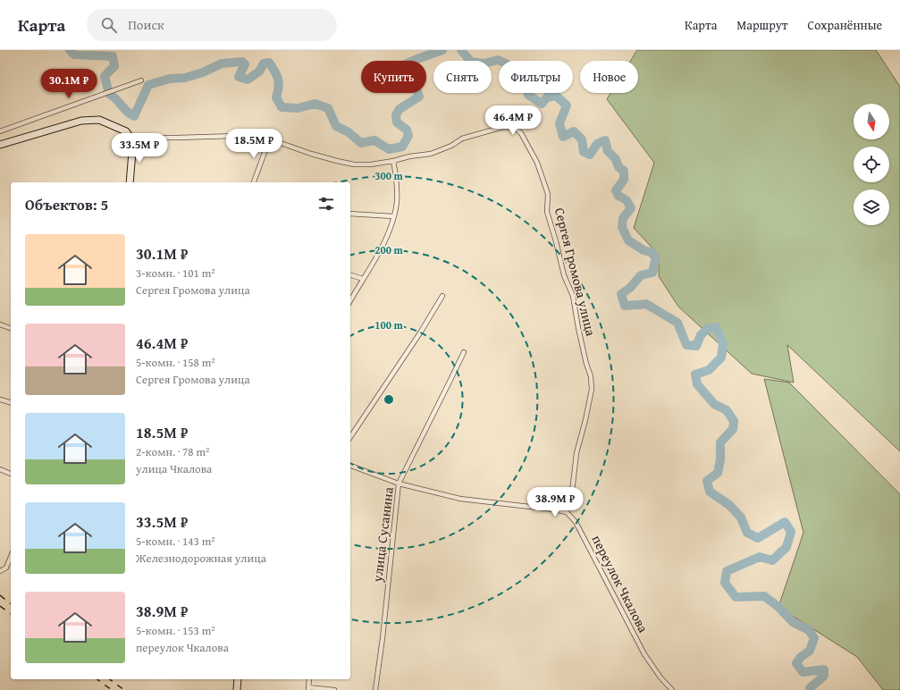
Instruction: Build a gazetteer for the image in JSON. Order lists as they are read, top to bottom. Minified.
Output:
{"streets":{"street":["Сергея Громова улица","улица Сусанина","переулок Чкалова"]},"crossings":[["Сергея Громова улица","переулок Чкалова"]],"north":"bottom","page":{"header":"Карта","search":"Поиск","nav":["Карта","Маршрут","Сохранённые"],"chip":["Купить","Снять","Фильтры","Новое"],"price":["30.1M ₽","46.4M ₽","18.5M ₽","33.5M ₽","38.9M ₽"],"heading":"Объектов: 5","list":[{"name":"30.1M ₽","note":"3-комн. · 101 m² · Сергея Громова улица"},{"name":"46.4M ₽","note":"5-комн. · 158 m² · Сергея Громова улица"},{"name":"18.5M ₽","note":"2-комн. · 78 m² · улица Чкалова"},{"name":"33.5M ₽","note":"5-комн. · 143 m² · Железнодорожная улица"},{"name":"38.9M ₽","note":"5-комн. · 153 m² · переулок Чкалова"}]},"rings":["300 m","200 m","100 m"]}
